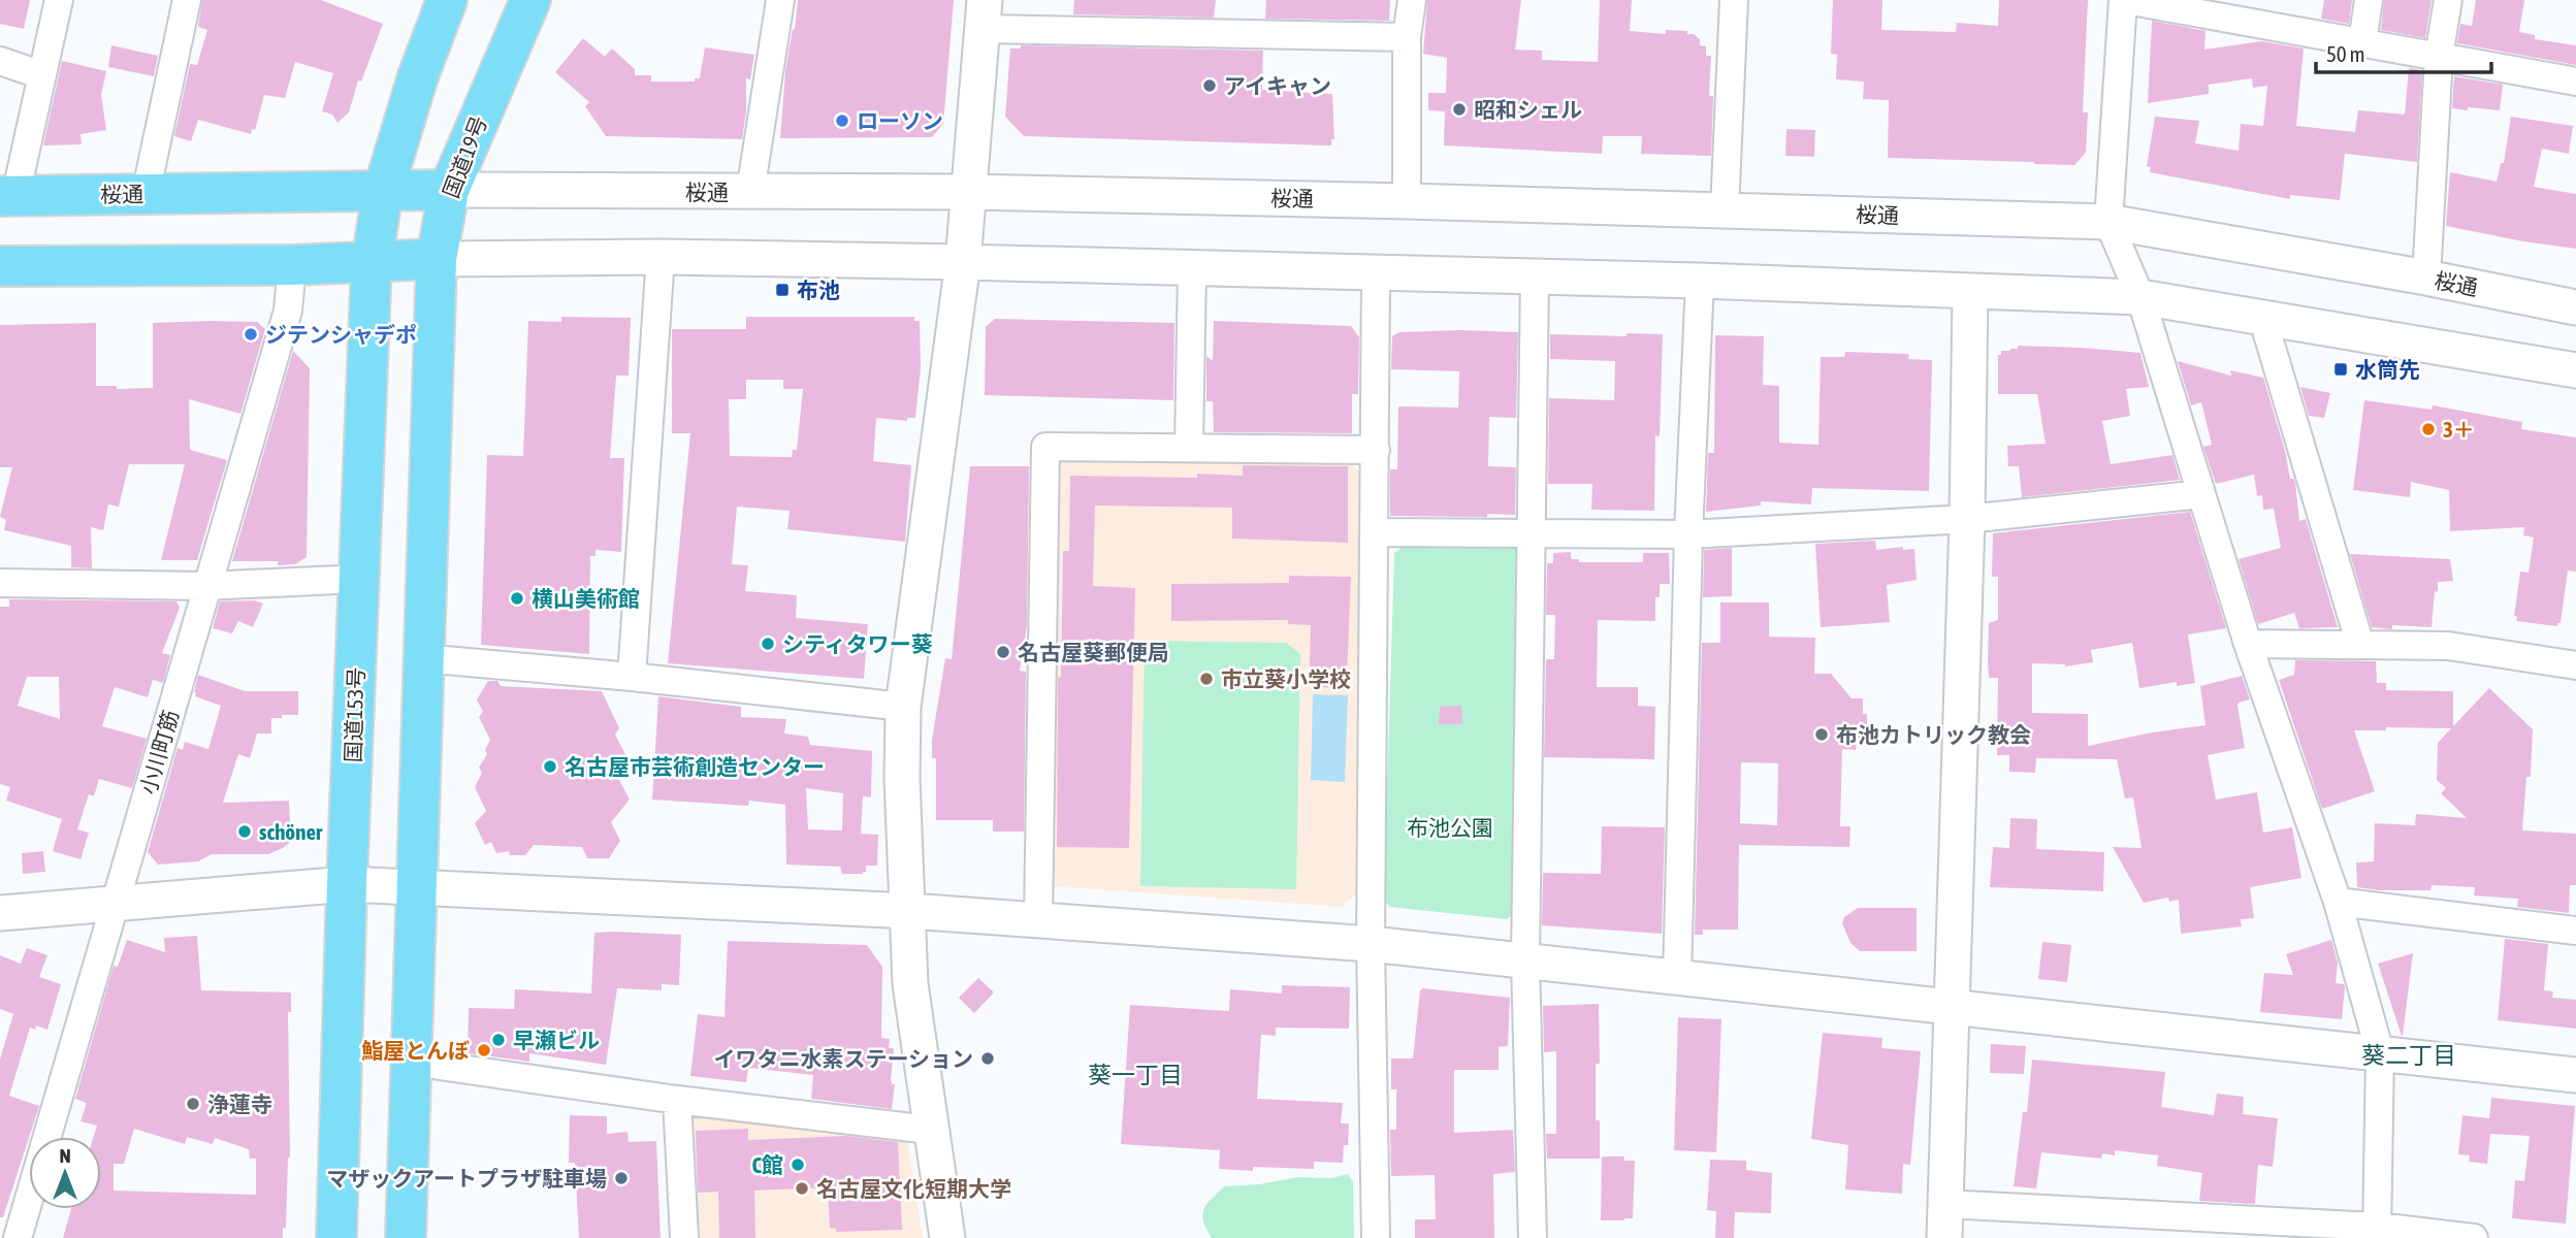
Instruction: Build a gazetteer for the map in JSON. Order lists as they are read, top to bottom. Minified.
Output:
{"streets":{"highway":["国道19号","桜通","国道153号"],"street":["小川町筋"]},"crossings":[["国道19号","桜通"],["桜通","国道153号"]],"districts":["葵二丁目","葵一丁目"],"parks":["布池公園"],"places":{"other":["アイキャン","昭和シェル","ローソン","ジテンシャデポ","3＋","横山美術館","シティタワー葵","名古屋葵郵便局","市立葵小学校","布池カトリック教会","名古屋市芸術創造センター","schöner","早瀬ビル","鮨屋とんぼ","イワタニ水素ステーション","浄蓮寺","C館","マザックアートプラザ駐車場","名古屋文化短期大学"],"transit":["布池","水筒先"]},"scale_bar":"50 m","north":"top"}
